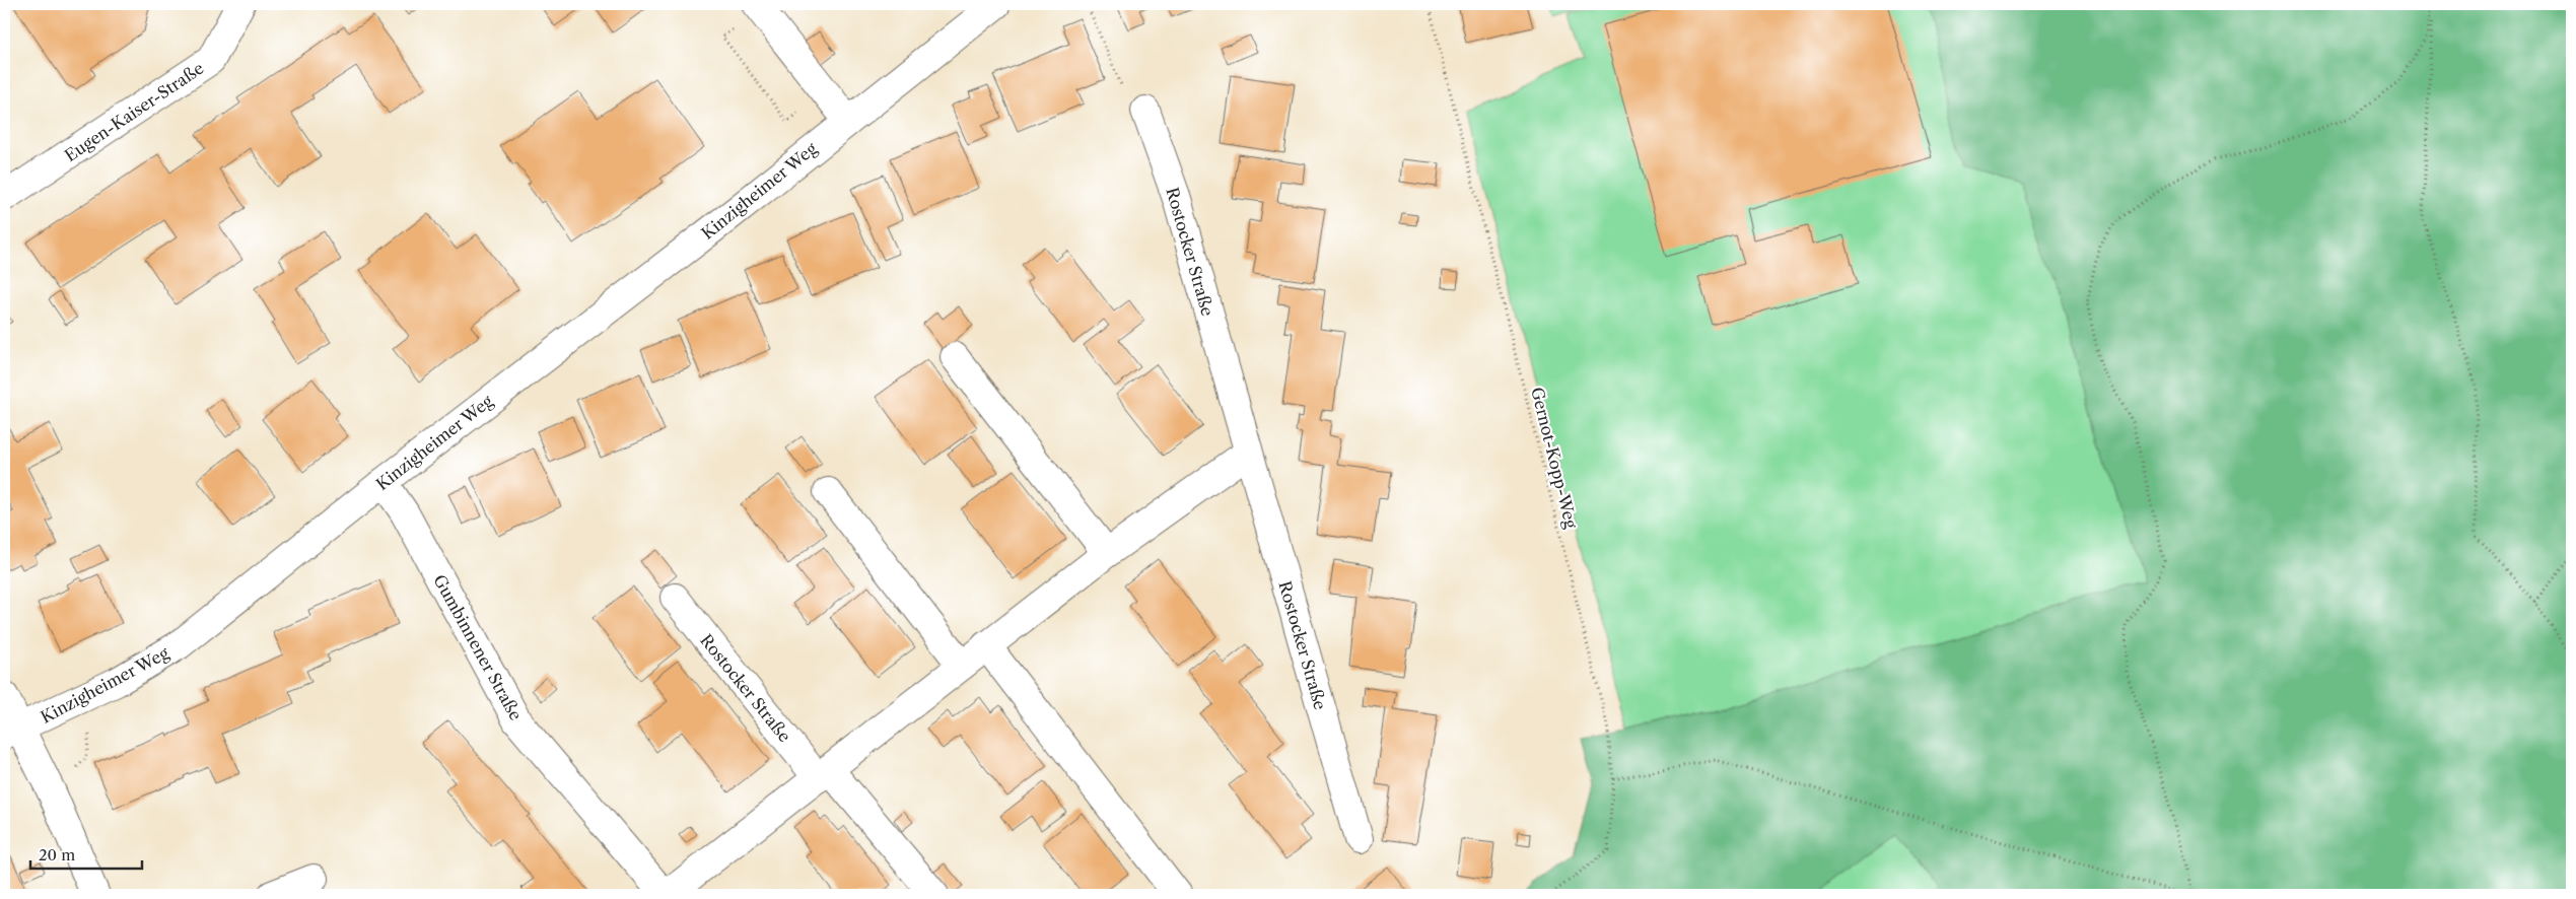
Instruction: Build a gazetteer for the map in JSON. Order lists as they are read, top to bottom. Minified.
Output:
{"streets":{"street":["Eugen-Kaiser-Straße","Kinzigheimer Weg","Rostocker Straße","Gumbinnener Straße"],"path":["Gernot-Kopp-Weg"]},"crossings":[["Kinzigheimer Weg","Gumbinnener Straße"]],"scale_bar":"20 m"}
